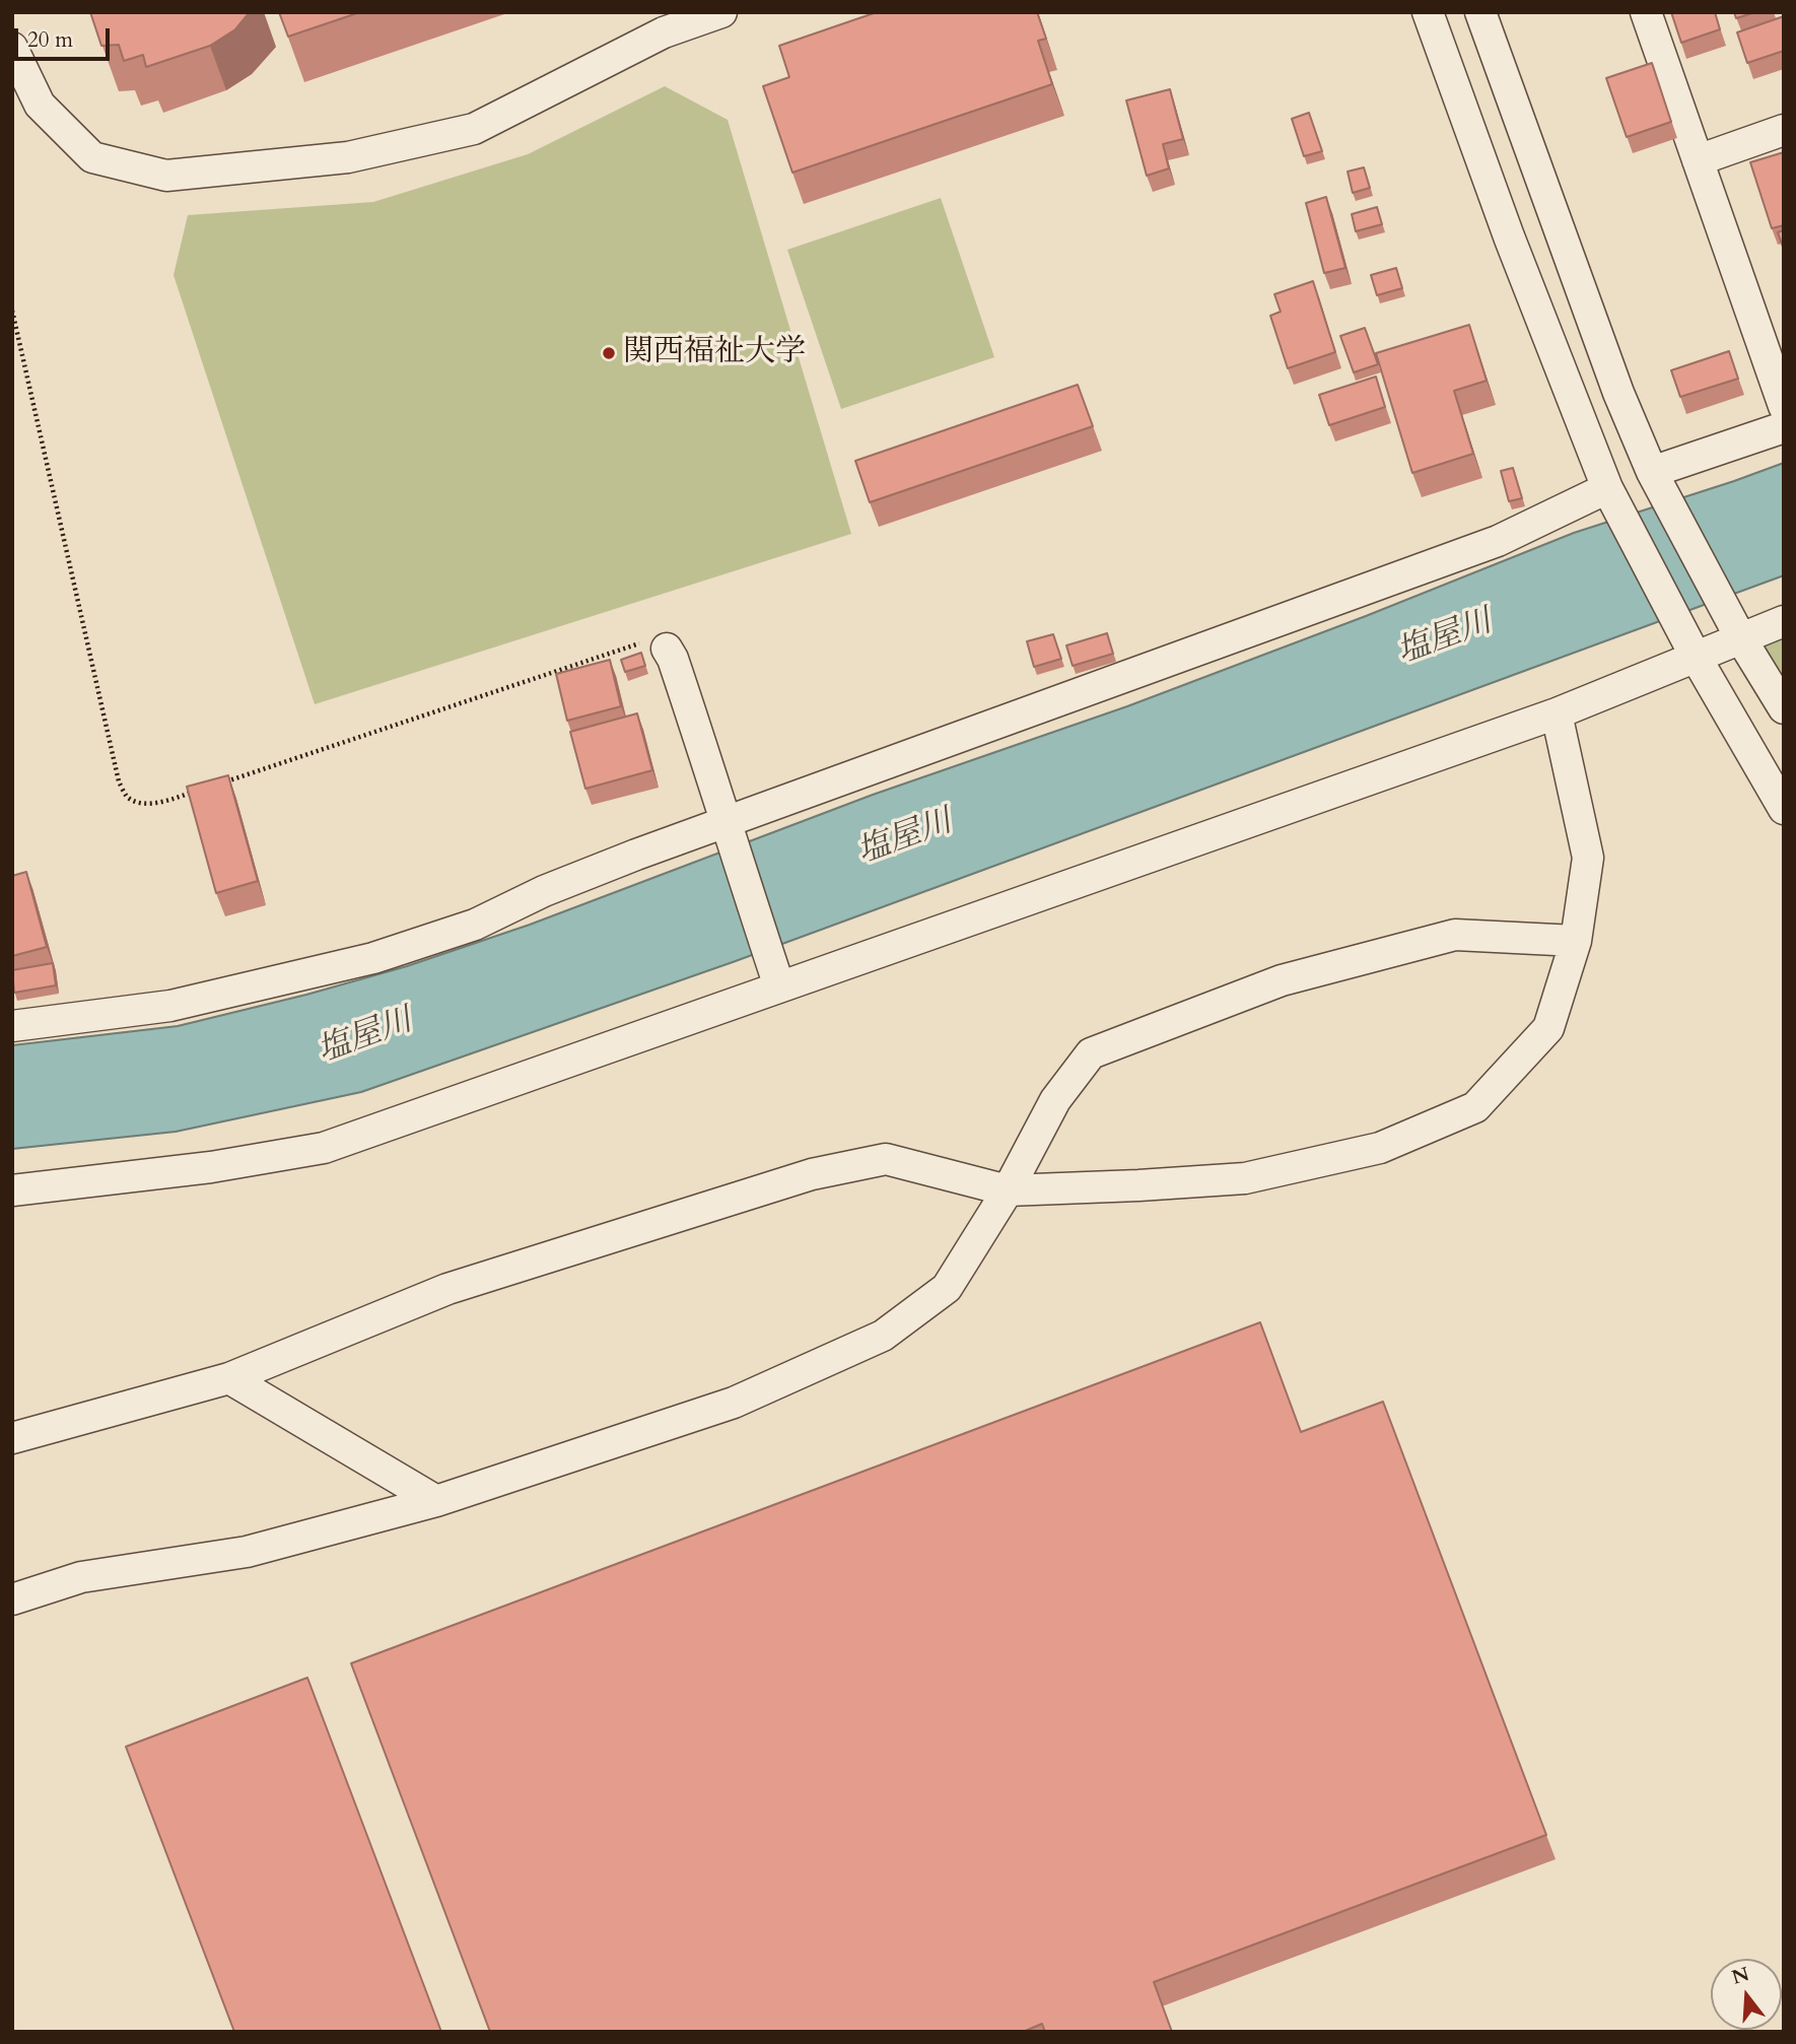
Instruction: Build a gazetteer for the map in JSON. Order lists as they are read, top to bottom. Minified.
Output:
{"water":["塩屋川"],"places":["関西福祉大学"],"scale_bar":"20 m","north":"top"}
